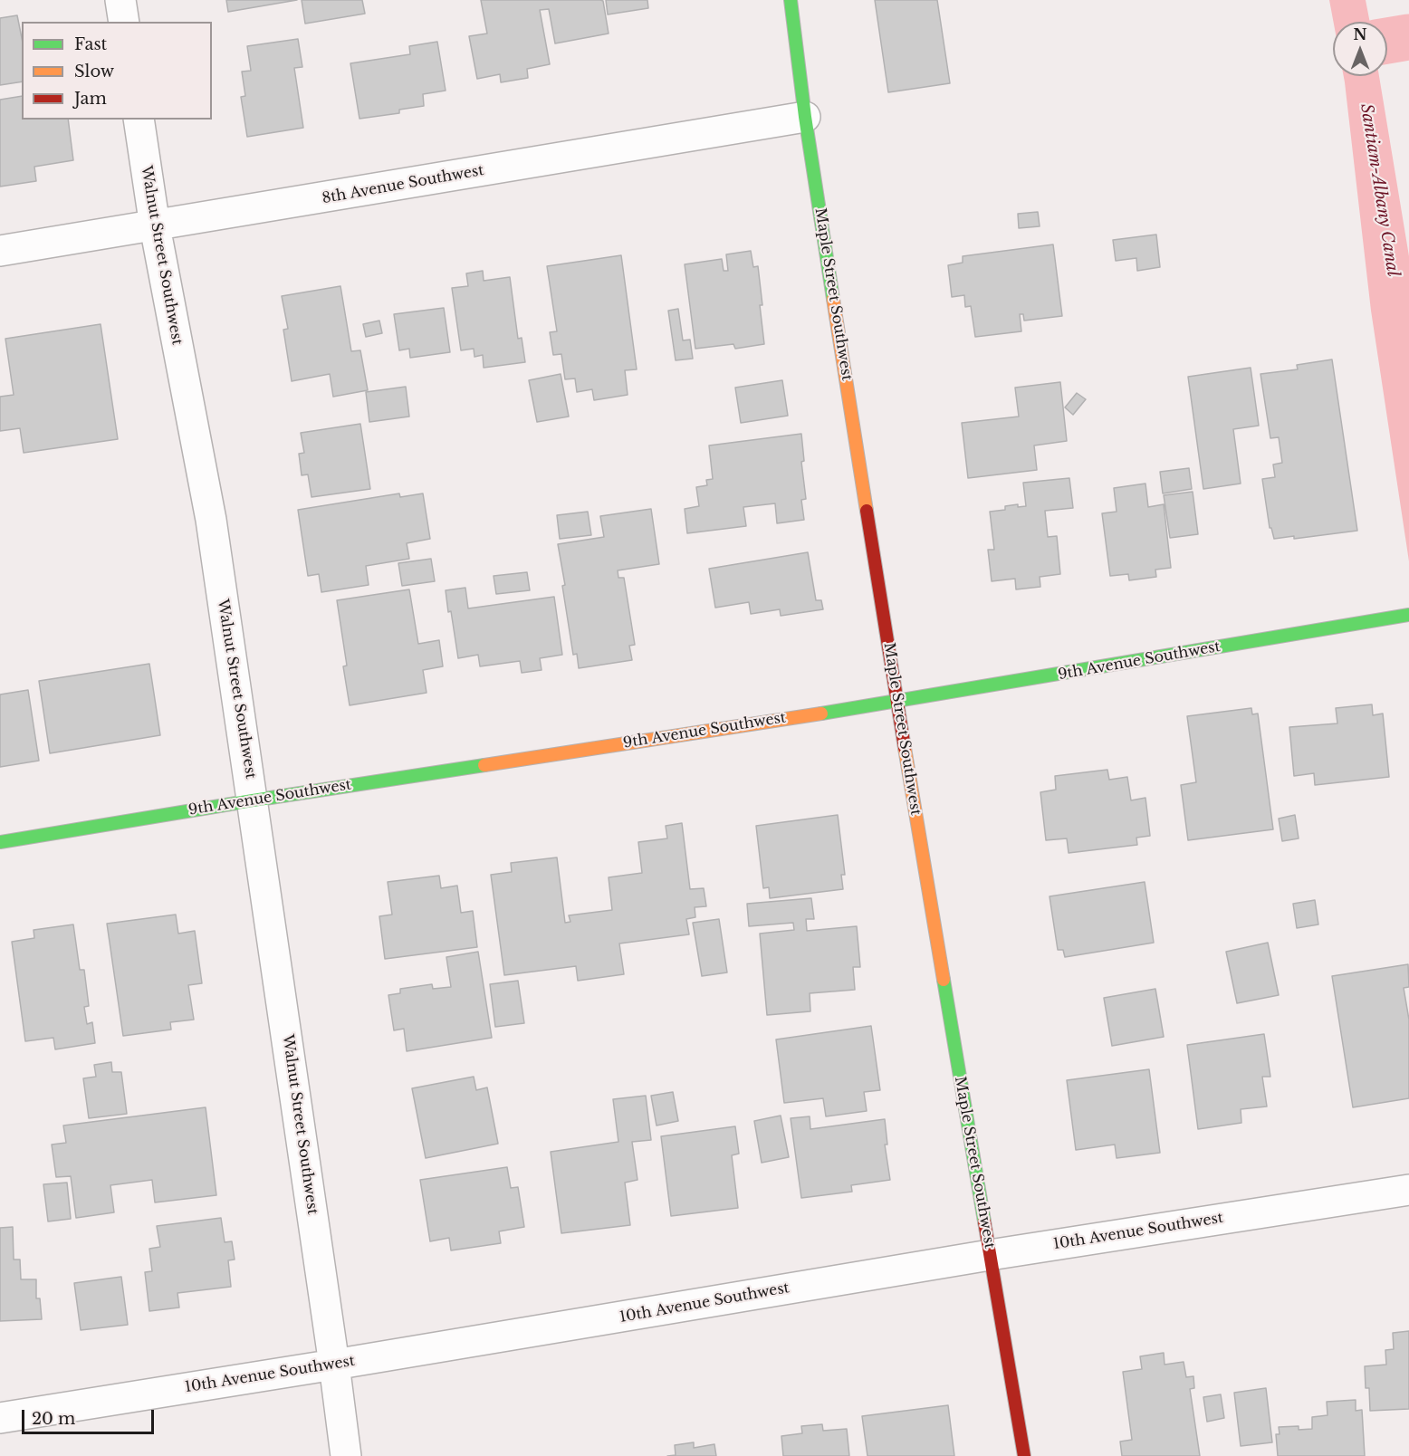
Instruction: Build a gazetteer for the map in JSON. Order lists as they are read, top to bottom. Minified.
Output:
{"streets":{"street":["8th Avenue Southwest","Walnut Street Southwest","Maple Street Southwest","9th Avenue Southwest","10th Avenue Southwest"]},"crossings":[["8th Avenue Southwest","Walnut Street Southwest"],["8th Avenue Southwest","Maple Street Southwest"],["Walnut Street Southwest","9th Avenue Southwest"],["Walnut Street Southwest","10th Avenue Southwest"],["Maple Street Southwest","9th Avenue Southwest"],["Maple Street Southwest","10th Avenue Southwest"]],"water":["Santiam-Albany Canal"],"legend":["Fast","Slow","Jam"],"scale_bar":"20 m","north":"top"}
